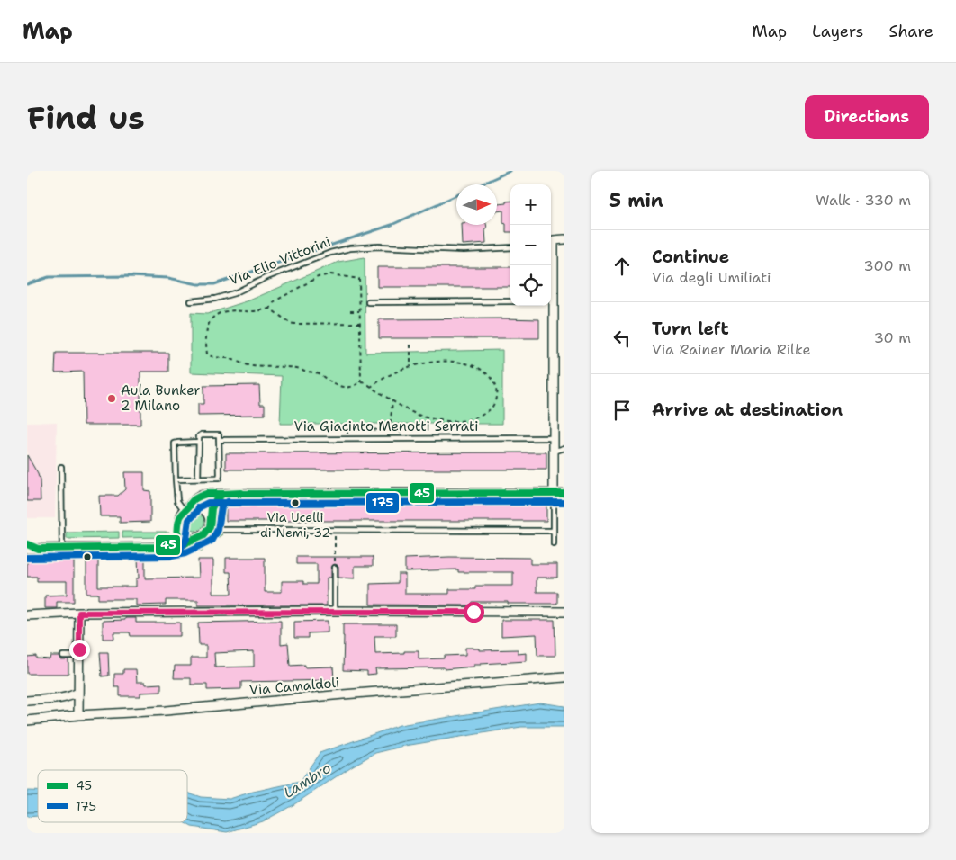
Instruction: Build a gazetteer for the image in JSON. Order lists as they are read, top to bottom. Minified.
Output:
{"streets":{"street":["Via Camaldoli"],"lane":["Via Elio Vittorini","Via Giacinto Menotti Serrati"]},"water":["Lambro"],"places":["Aula Bunker 2 Milano","Via Ucelli di Nemi, 32"],"lines":["transit line 45","transit line 175"],"legend":["45","175"],"north":"right","page":{"header":"Map","nav":["Map","Layers","Share"],"buttons":"Directions","title":"Find us","heading":["5 min","Walk · 330 m"],"map_buttons":["+","−"],"list":[["Continue","Via degli Umiliati","300 m"],["Turn left","Via Rainer Maria Rilke","30 m"],"Arrive at destination"]}}
